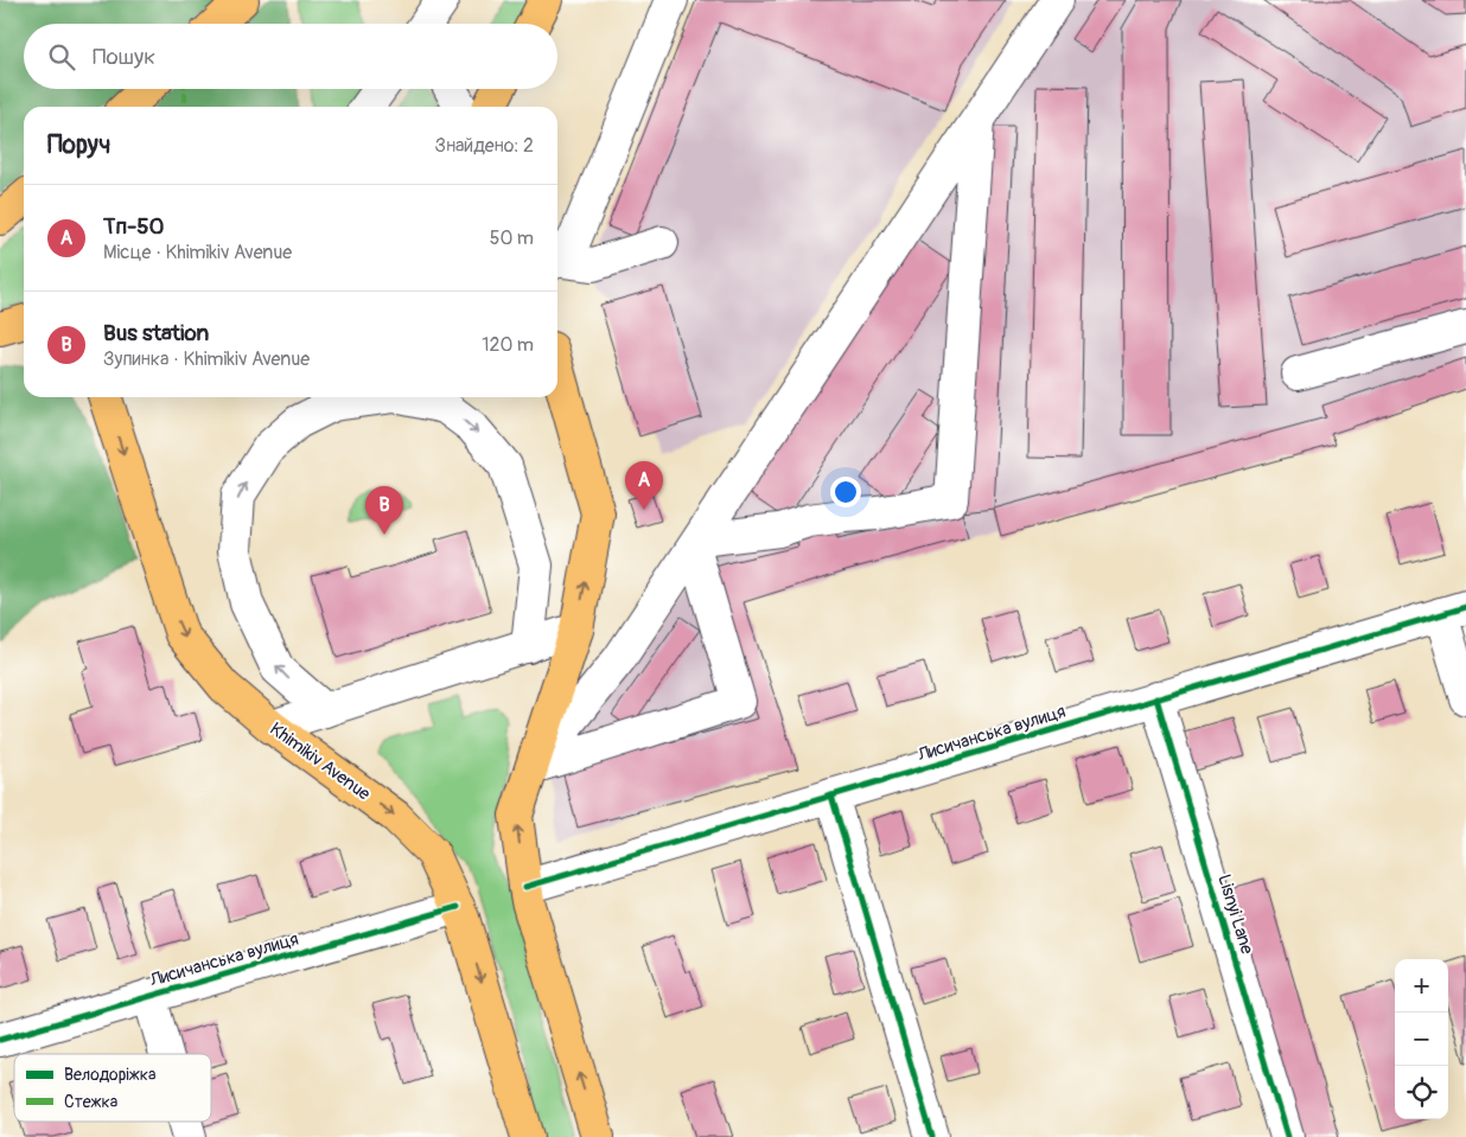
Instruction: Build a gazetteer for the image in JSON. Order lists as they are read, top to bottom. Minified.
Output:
{"streets":{"main road":["Khimikiv Avenue"],"street":["Лисичанська вулиця","Lisnyi Lane"]},"crossings":[["Лисичанська вулиця","Khimikiv Avenue"],["Лисичанська вулиця","Lisnyi Lane"]],"one_way":["Khimikiv Avenue"],"legend":["Велодоріжка","Стежка"],"page":{"search":"Пошук","heading":["Поруч","Знайдено: 2"],"list":[{"mark":"A","name":"Тп-50","note":"Місце · Khimikiv Avenue","value":"50 m"},{"mark":"B","name":"Bus station","note":"Зупинка · Khimikiv Avenue","value":"120 m"}],"pins":["A","B"],"map_buttons":["+","−"]}}
